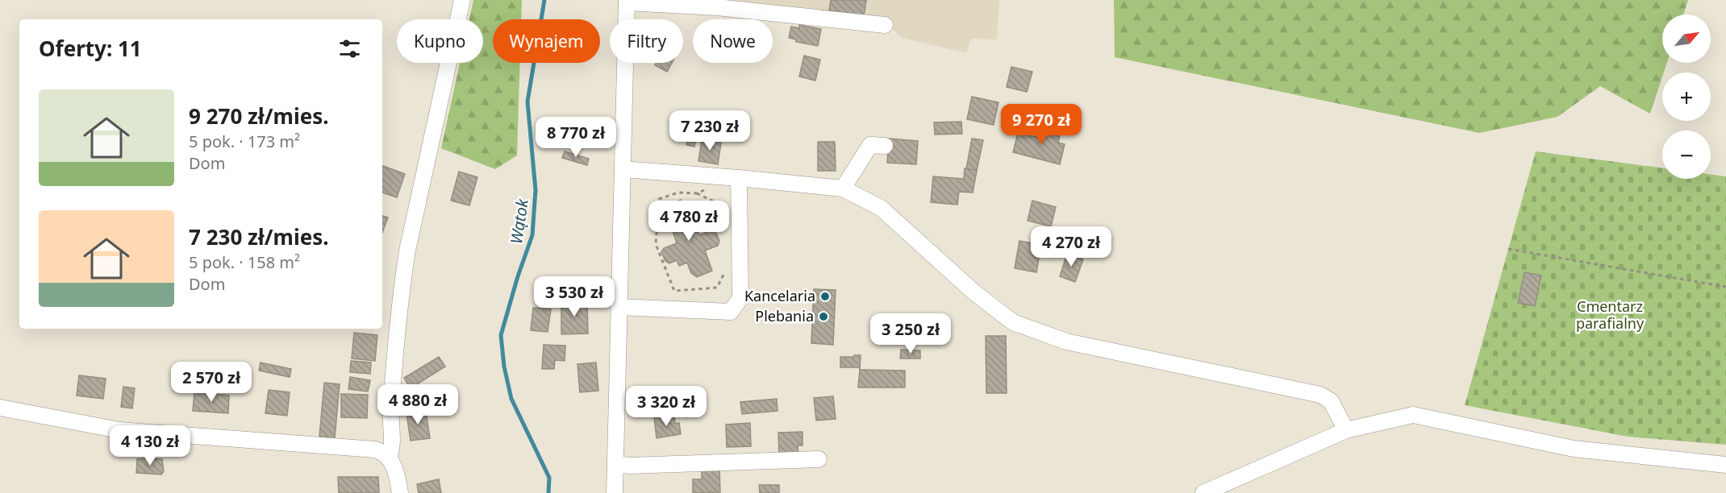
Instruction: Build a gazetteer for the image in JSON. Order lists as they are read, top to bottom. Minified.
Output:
{"water":["Wątok"],"parks":["Cmentarz parafialny"],"places":["Kancelaria","Plebania"],"north":"top right","page":{"map_buttons":["+","−"],"chip":["Kupno","Wynajem","Filtry","Nowe"],"heading":"Oferty: 11","list":[{"name":"9 270 zł/mies.","note":"5 pok. · 173 m² · Dom"},{"name":"7 230 zł/mies.","note":"5 pok. · 158 m² · Dom"}],"price":["9 270 zł","7 230 zł","8 770 zł","4 780 zł","4 270 zł","3 530 zł","3 250 zł","2 570 zł","4 880 zł","3 320 zł","4 130 zł"]}}
